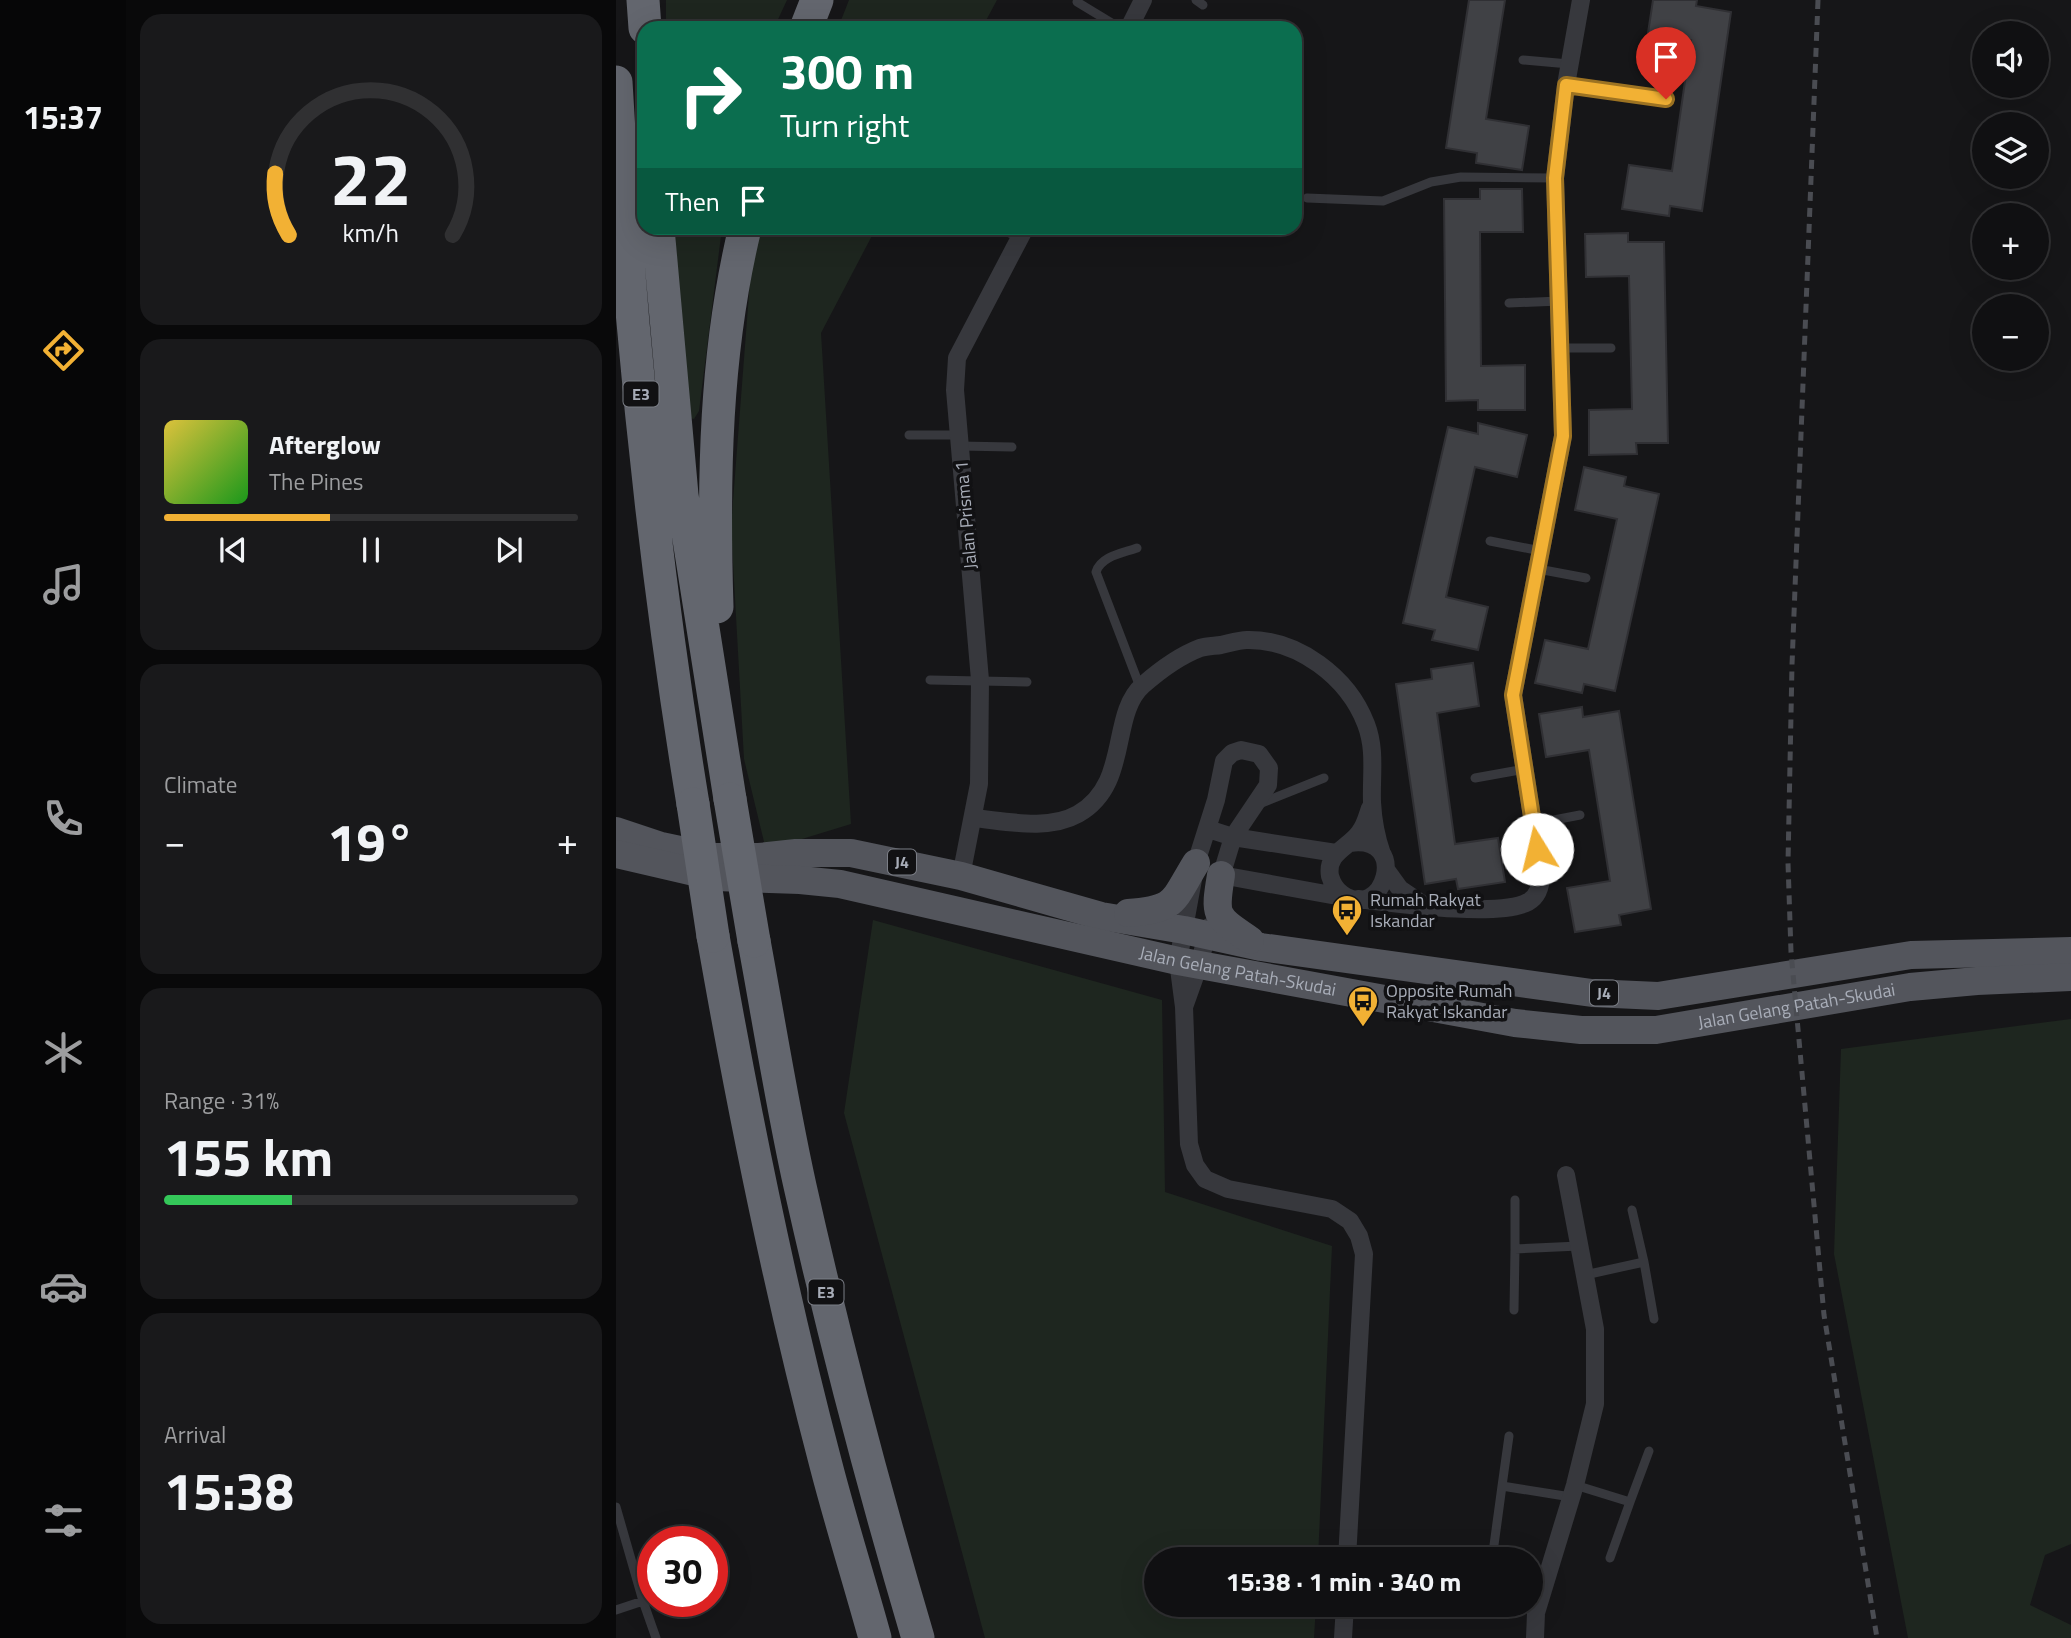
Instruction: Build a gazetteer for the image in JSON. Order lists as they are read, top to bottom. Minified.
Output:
{"streets":{"highway":["E3"],"main road":["J4","Jalan Gelang Patah-Skudai"],"street":["Jalan Prisma 1"]},"crossings":[["Jalan Prisma 1","Jalan Gelang Patah-Skudai"]],"places":{"bus stop":["Rumah Rakyat Iskandar","Opposite Rumah Rakyat Iskandar"]},"page":{"tabs":"15:37","map_buttons":["+","−"],"turn":["300 m","Turn right"],"then":"Then","song":["Afterglow","The Pines"],"tile":["Climate",["Range · 31%","155 km"],["Arrival","15:38"]],"heat":["−","19°","+"],"limit":"30","trip":"15:38 · 1 min · 340 m","gauge":["22","km/h"]}}
